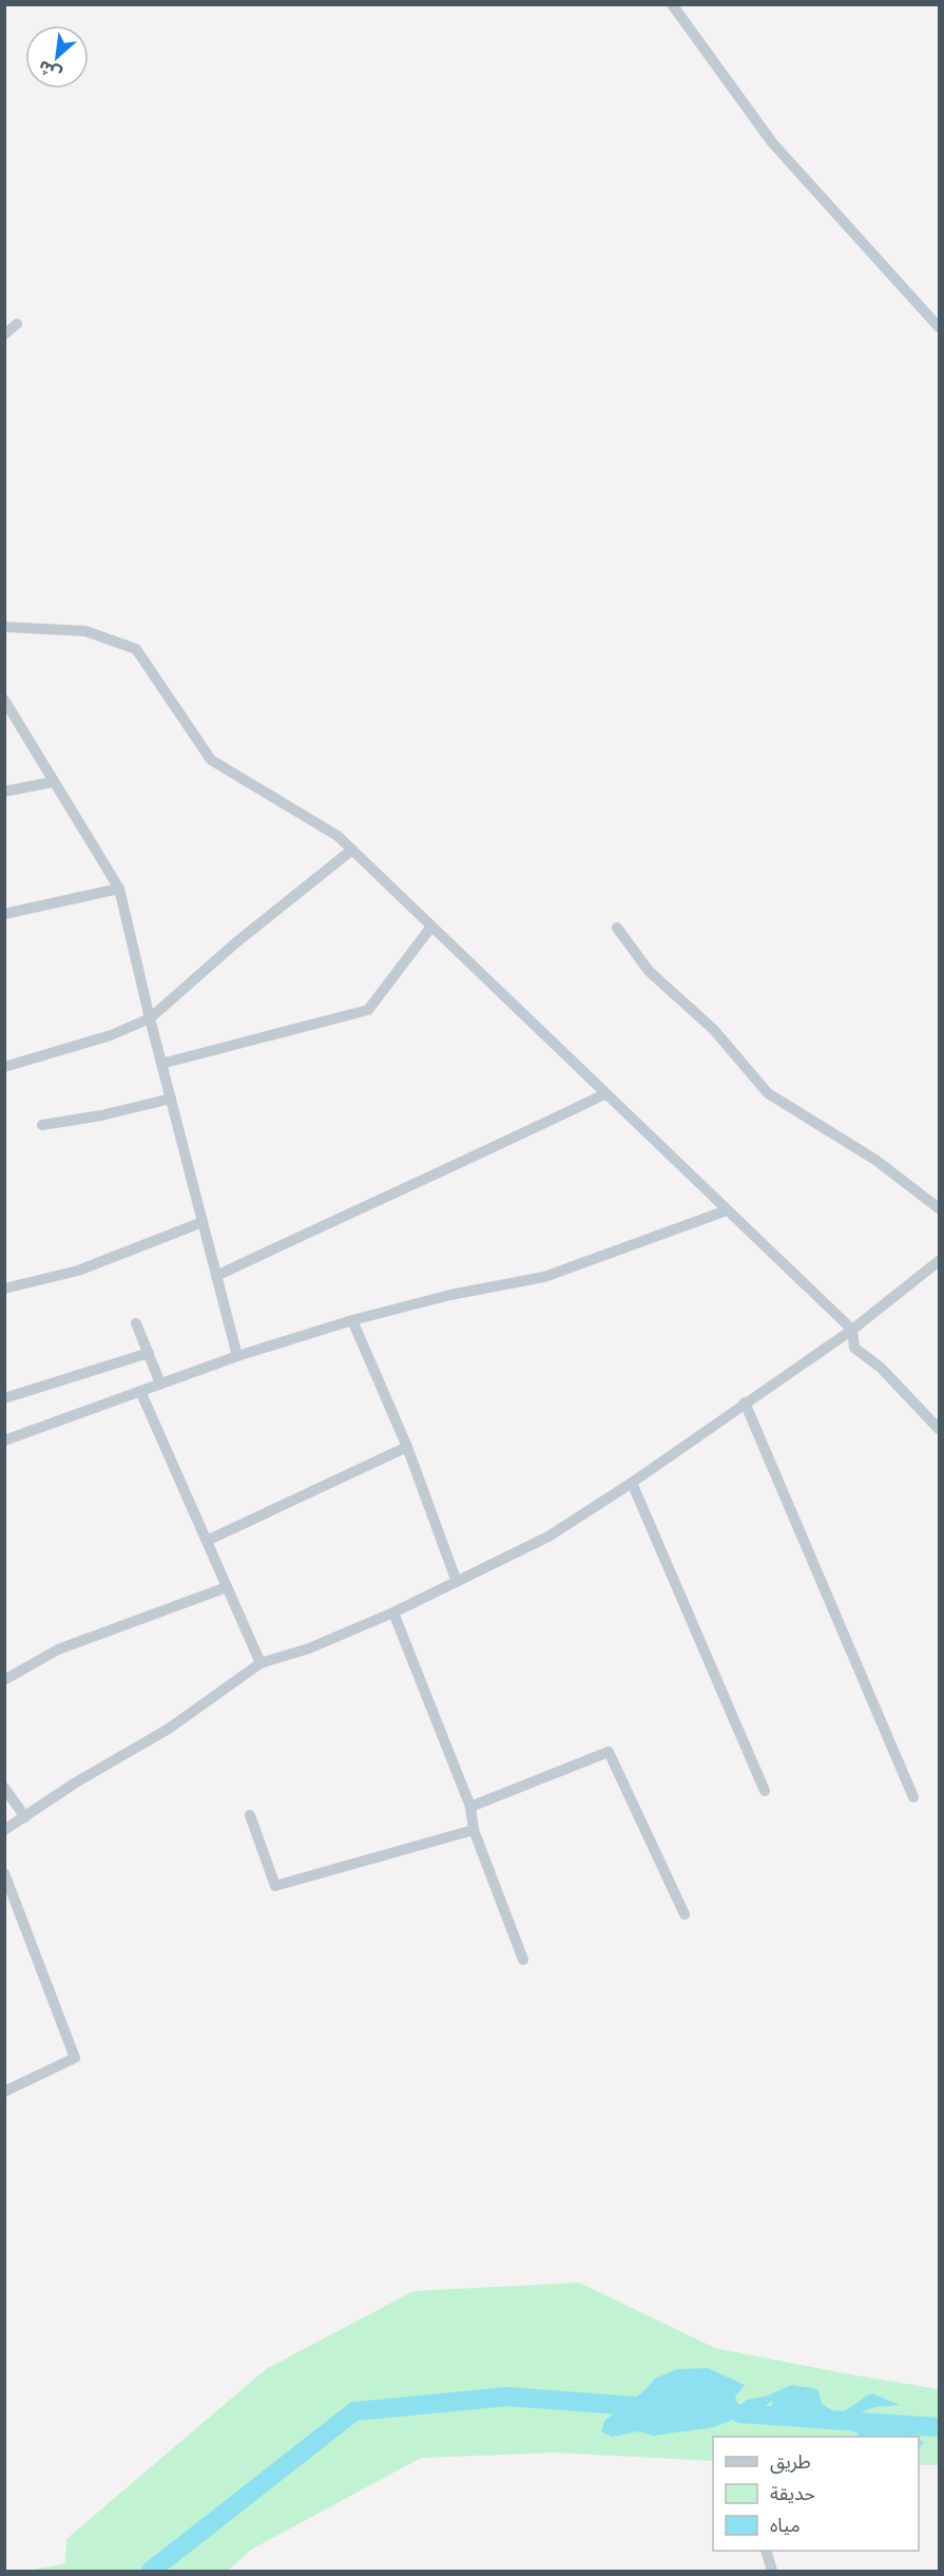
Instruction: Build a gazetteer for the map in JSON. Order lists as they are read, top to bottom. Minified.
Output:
{"legend":["طريق","حديقة","مياه"],"north":"bottom left"}
